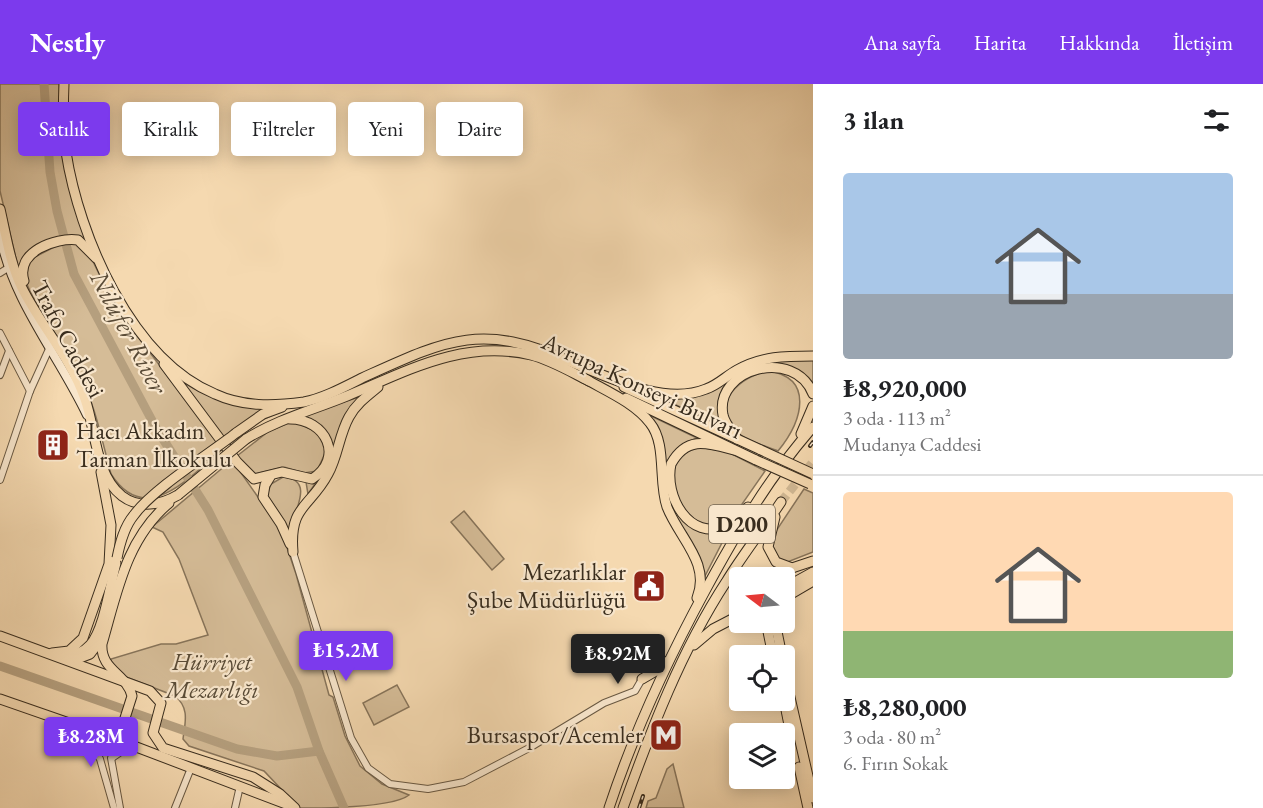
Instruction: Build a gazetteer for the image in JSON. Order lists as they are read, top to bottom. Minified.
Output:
{"streets":{"main road":["Trafo Caddesi","Avrupa Konseyi Bulvarı","D200"]},"crossings":[["Trafo Caddesi","Avrupa Konseyi Bulvarı"]],"water":["Nilüfer River"],"parks":["Hürriyet Mezarlığı"],"places":{"building":["Hacı Akkadın Tarman İlkokulu"],"public building":["Mezarlıklar Şube Müdürlüğü"],"metro station":["Bursaspor/Acemler"]},"north":"left","page":{"header":"Nestly","nav":["Ana sayfa","Harita","Hakkında","İletişim"],"heading":"3 ilan","chip":["Satılık","Kiralık","Filtreler","Yeni","Daire"],"list":[{"name":"₺8,920,000","note":"3 oda · 113 m² · Mudanya Caddesi"},{"name":"₺8,280,000","note":"3 oda · 80 m² · 6. Fırın Sokak"}],"price":["₺15.2M","₺8.92M","₺8.28M"]}}
